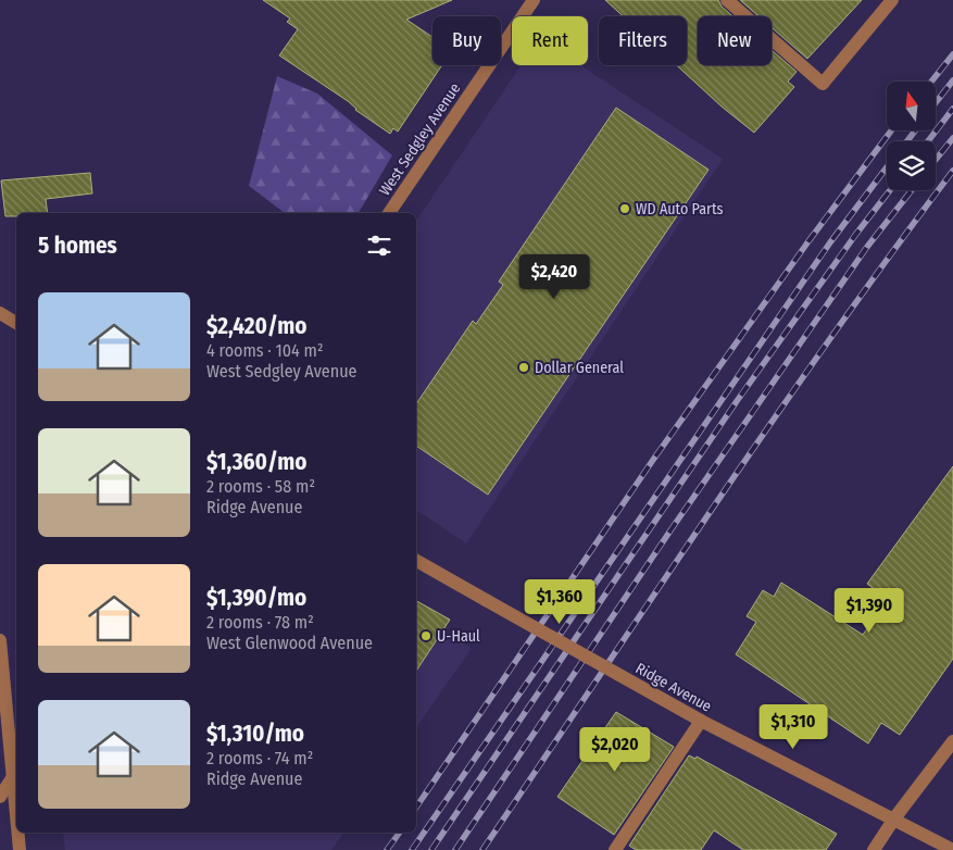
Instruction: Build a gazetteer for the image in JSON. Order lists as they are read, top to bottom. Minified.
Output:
{"streets":{"street":["West Sedgley Avenue","Ridge Avenue"]},"places":["WD Auto Parts","Dollar General","U-Haul"],"north":"top","page":{"chip":["Buy","Rent","Filters","New"],"heading":"5 homes","price":["$2,420","$1,360","$1,390","$1,310","$2,020"],"list":[{"name":"$2,420/mo","note":"4 rooms · 104 m² · West Sedgley Avenue"},{"name":"$1,360/mo","note":"2 rooms · 58 m² · Ridge Avenue"},{"name":"$1,390/mo","note":"2 rooms · 78 m² · West Glenwood Avenue"},{"name":"$1,310/mo","note":"2 rooms · 74 m² · Ridge Avenue"}]}}
